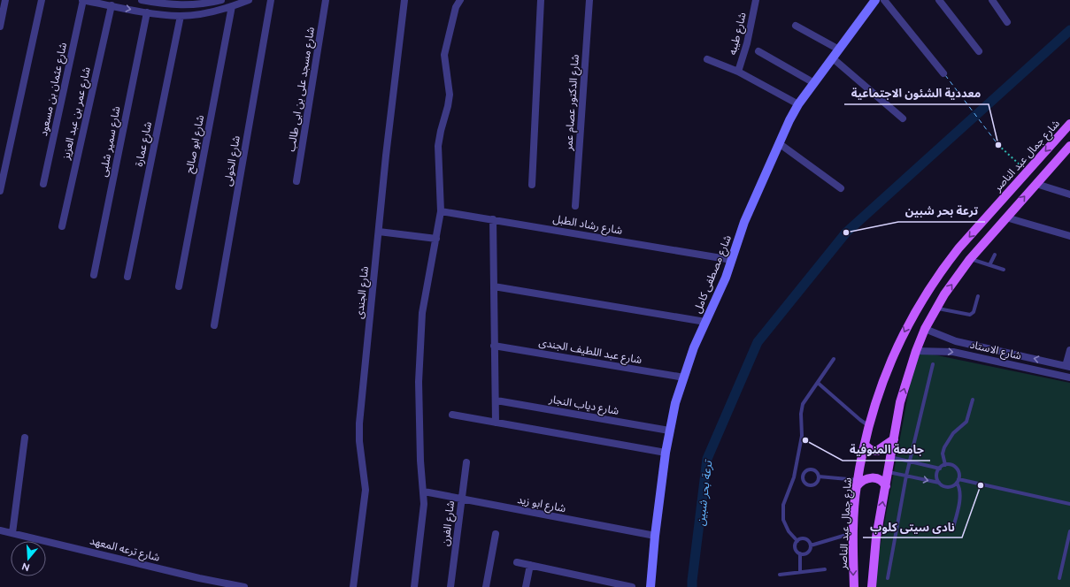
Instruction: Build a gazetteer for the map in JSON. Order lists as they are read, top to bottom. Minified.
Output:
{"streets":{"main road":["شارع جمال عبد الناصر","شارع مصطفى كامل"],"street":["شارع طيبه","شارع عثمان بن مسعود","شارع مسجد على بن ابى طالب","شارع الدكتور عصام عمر","شارع عمر بن عبد العزيز","شارع سمير شلبى","شارع عمارة","شارع ابو صالح","شارع الخولى","شارع رشاد الطبل","شارع الجندى","شارع الاستاد","شارع عبد اللطيف الجندى","شارع دياب النجار","شارع ابو زيد","شارع الفرن","شارع ترعه المعهد"]},"crossings":[["شارع رشاد الطبل","شارع مصطفى كامل"],["شارع مصطفى كامل","شارع عبد اللطيف الجندى"],["شارع مصطفى كامل","شارع دياب النجار"],["شارع مصطفى كامل","شارع ابو زيد"],["شارع ابو زيد","شارع الفرن"]],"water":["ترعة بحر شبين"],"places":["معددية الشئون الاجتماعية","ترعة بحر شبين","جامعة المنوفية","نادى سيتى كلوب"],"north":"bottom"}
